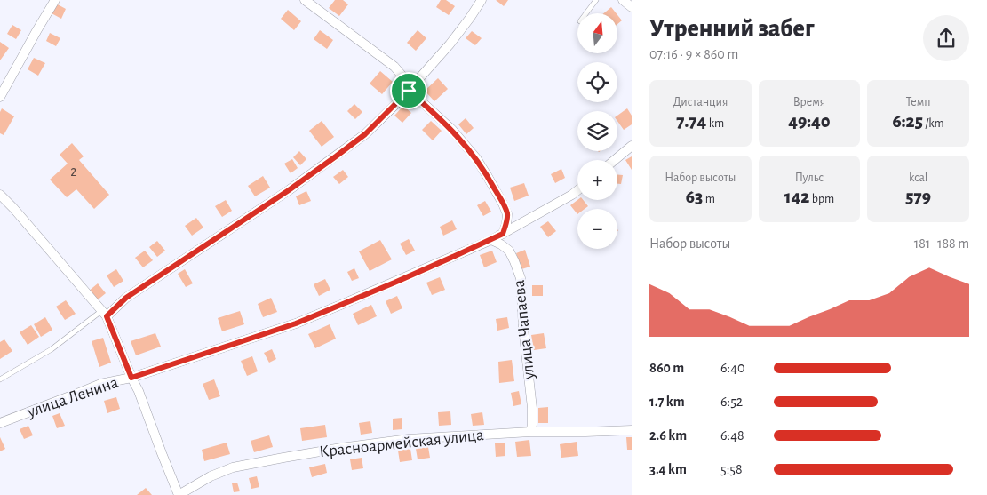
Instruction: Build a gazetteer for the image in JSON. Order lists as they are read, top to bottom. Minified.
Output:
{"streets":{"street":["улица Чапаева","улица Ленина","Красноармейская улица"]},"crossings":[["улица Чапаева","улица Ленина"],["улица Чапаева","Красноармейская улица"]],"house_numbers":["2"],"north":"top","page":{"heading":["Утренний забег","07:16 · 9 × 860 m"],"map_buttons":["+","−"],"stats":[["Дистанция","7.74 km"],["Время","49:40"],["Темп","6:25 /km"],["Набор высоты","63 m"],["Пульс","142 bpm"],["kcal","579"]],"chart":["Набор высоты","181–188 m"],"list":[{"name":"860 m","note":"6:40"},{"name":"1.7 km","note":"6:52"},{"name":"2.6 km","note":"6:48"},{"name":"3.4 km","note":"5:58"}]}}
